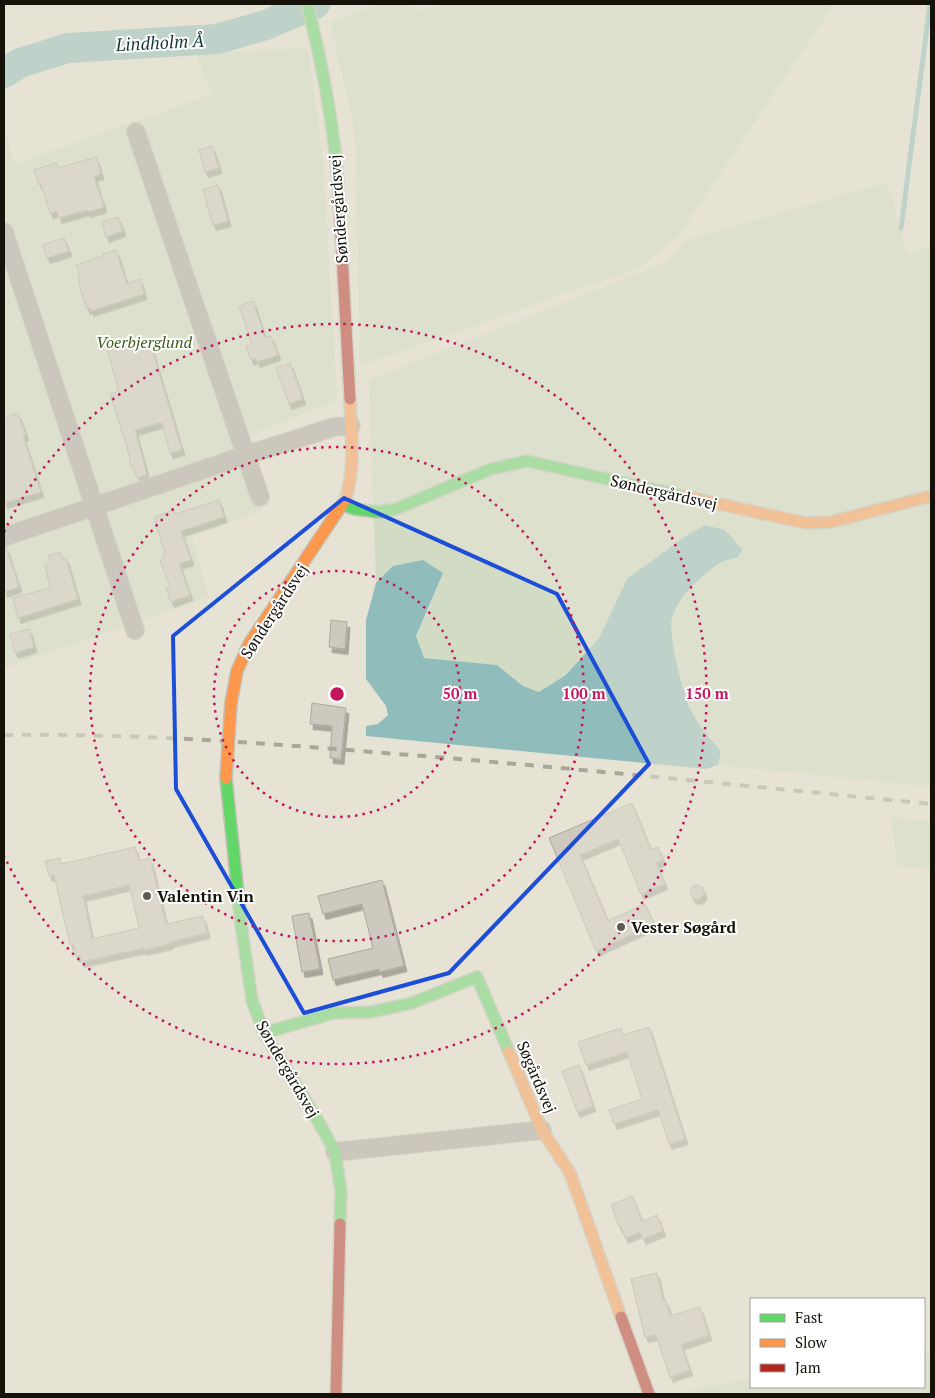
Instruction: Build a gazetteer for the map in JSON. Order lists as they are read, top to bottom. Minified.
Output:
{"streets":{"street":["Søndergårdsvej","Søgårdsvej"]},"crossings":[["Søndergårdsvej","Søgårdsvej"]],"water":["Lindholm Å"],"parks":["Voerbjerglund"],"places":["Valentin Vin","Vester Søgård"],"legend":["Fast","Slow","Jam"],"rings":["50 m","100 m","150 m"]}
